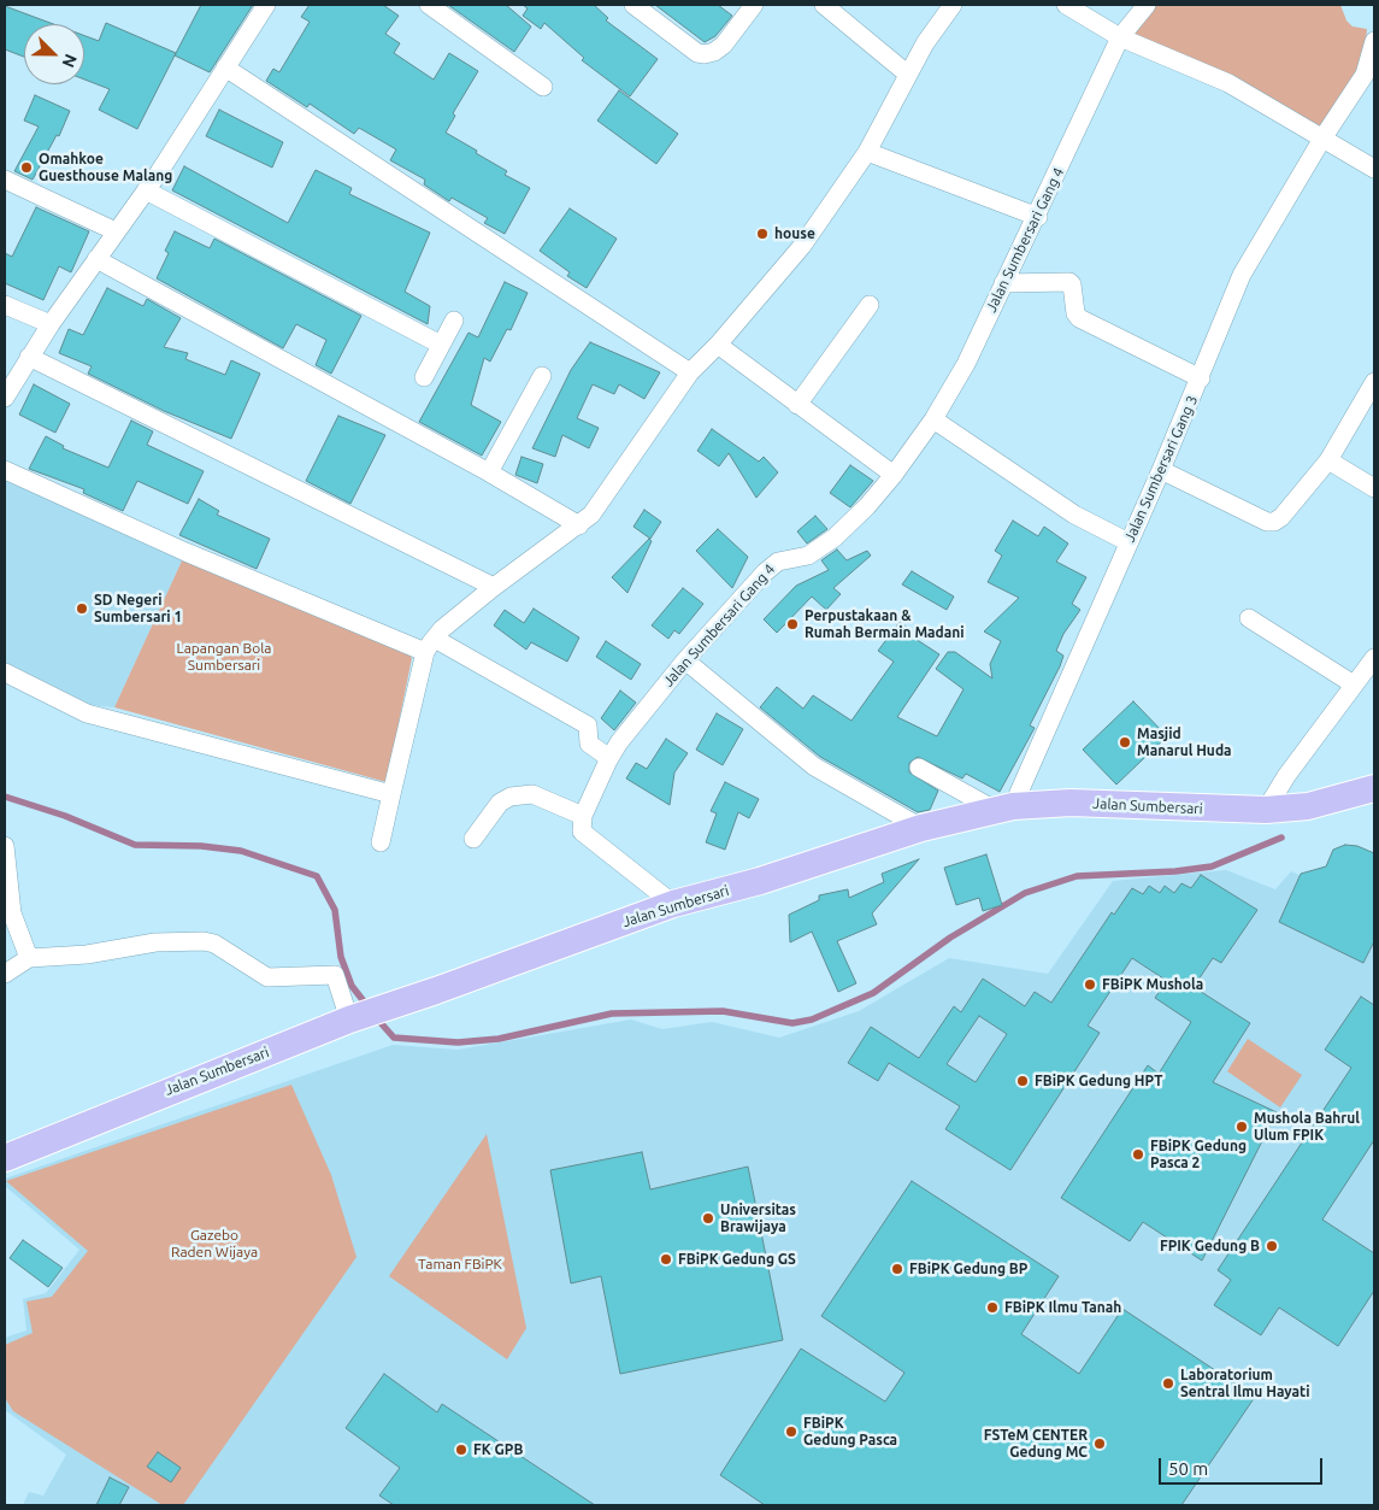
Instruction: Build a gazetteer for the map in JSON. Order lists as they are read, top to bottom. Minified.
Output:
{"streets":{"main road":["Jalan Sumbersari"],"street":["Jalan Sumbersari Gang 4","Jalan Sumbersari Gang 3"]},"crossings":[["Jalan Sumbersari Gang 3","Jalan Sumbersari"]],"parks":["Lapangan Bola Sumbersari","Gazebo Raden Wijaya","Taman FBiPK"],"places":["Omahkoe Guesthouse Malang","house","SD Negeri Sumbersari 1","Perpustakaan & Rumah Bermain Madani","Masjid Manarul Huda","FBiPK Mushola","FBiPK Gedung HPT","Mushola Bahrul Ulum FPIK","FBiPK Gedung Pasca 2","Universitas Brawijaya","FPIK Gedung B","FBiPK Gedung GS","FBiPK Gedung BP","FBiPK Ilmu Tanah","Laboratorium Sentral Ilmu Hayati","FBiPK Gedung Pasca","FSTeM CENTER Gedung MC","FK GPB"],"scale_bar":"50 m","north":"bottom right"}
